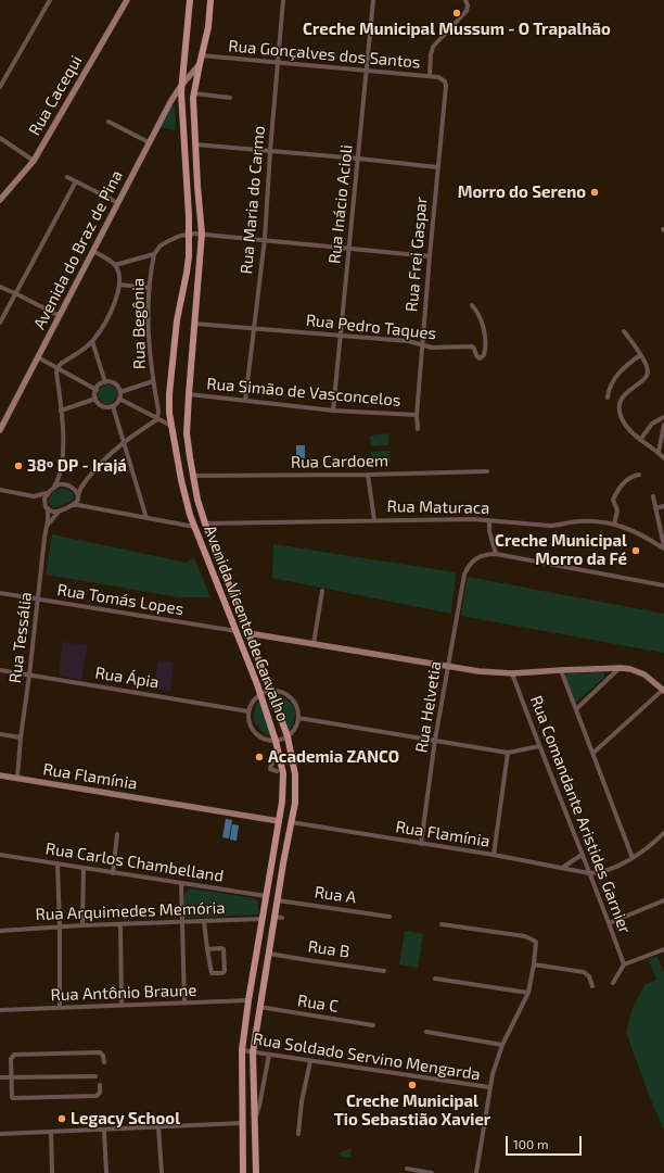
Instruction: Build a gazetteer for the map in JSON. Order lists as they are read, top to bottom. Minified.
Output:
{"streets":{"main road":["Avenida do Braz de Pina","Avenida Vicente de Carvalho"],"street":["Rua Gonçalves dos Santos","Rua Cacequi","Rua Maria do Carmo","Rua Inácio Acioli","Rua Frei Gaspar","Rua Begônia","Rua Pedro Taques","Rua Simão de Vasconcelos","Rua Cardoem","Rua Maturaca","Rua Tomás Lopes","Rua Tessália","Rua Ápia","Rua Helvetia","Rua Flamínia","Rua Comandante Aristides Garnier","Rua Carlos Chambelland","Rua A","Rua Arquimedes Memória","Rua B","Rua Antônio Braune","Rua C","Rua Soldado Servino Mengarda"]},"crossings":[["Rua Gonçalves dos Santos","Rua Maria do Carmo"],["Rua Gonçalves dos Santos","Rua Inácio Acioli"],["Rua Gonçalves dos Santos","Rua Frei Gaspar"],["Rua Maria do Carmo","Rua Pedro Taques"],["Rua Maria do Carmo","Rua Simão de Vasconcelos"],["Rua Inácio Acioli","Rua Pedro Taques"],["Rua Inácio Acioli","Rua Simão de Vasconcelos"],["Avenida do Braz de Pina","Avenida Vicente de Carvalho"],["Rua Frei Gaspar","Rua Pedro Taques"],["Rua Frei Gaspar","Rua Simão de Vasconcelos"],["Rua Pedro Taques","Avenida Vicente de Carvalho"],["Rua Simão de Vasconcelos","Avenida Vicente de Carvalho"],["Rua Cardoem","Avenida Vicente de Carvalho"],["Rua Maturaca","Avenida Vicente de Carvalho"],["Rua Tomás Lopes","Avenida Vicente de Carvalho"],["Rua Tomás Lopes","Rua Tessália"],["Avenida Vicente de Carvalho","Rua Flamínia"],["Avenida Vicente de Carvalho","Rua Carlos Chambelland"],["Avenida Vicente de Carvalho","Rua A"],["Avenida Vicente de Carvalho","Rua Arquimedes Memória"],["Avenida Vicente de Carvalho","Rua B"],["Avenida Vicente de Carvalho","Rua Antônio Braune"],["Avenida Vicente de Carvalho","Rua C"],["Avenida Vicente de Carvalho","Rua Soldado Servino Mengarda"],["Rua Tessália","Rua Ápia"],["Rua Tessália","Rua Flamínia"],["Rua Helvetia","Rua Flamínia"],["Rua Flamínia","Rua Comandante Aristides Garnier"]],"places":["Creche Municipal Mussum - O Trapalhão","Morro do Sereno","38º DP - Irajá","Creche Municipal Morro da Fé","Academia ZANCO","Creche Municipal Tio Sebastião Xavier","Legacy School"],"scale_bar":"100 m"}
